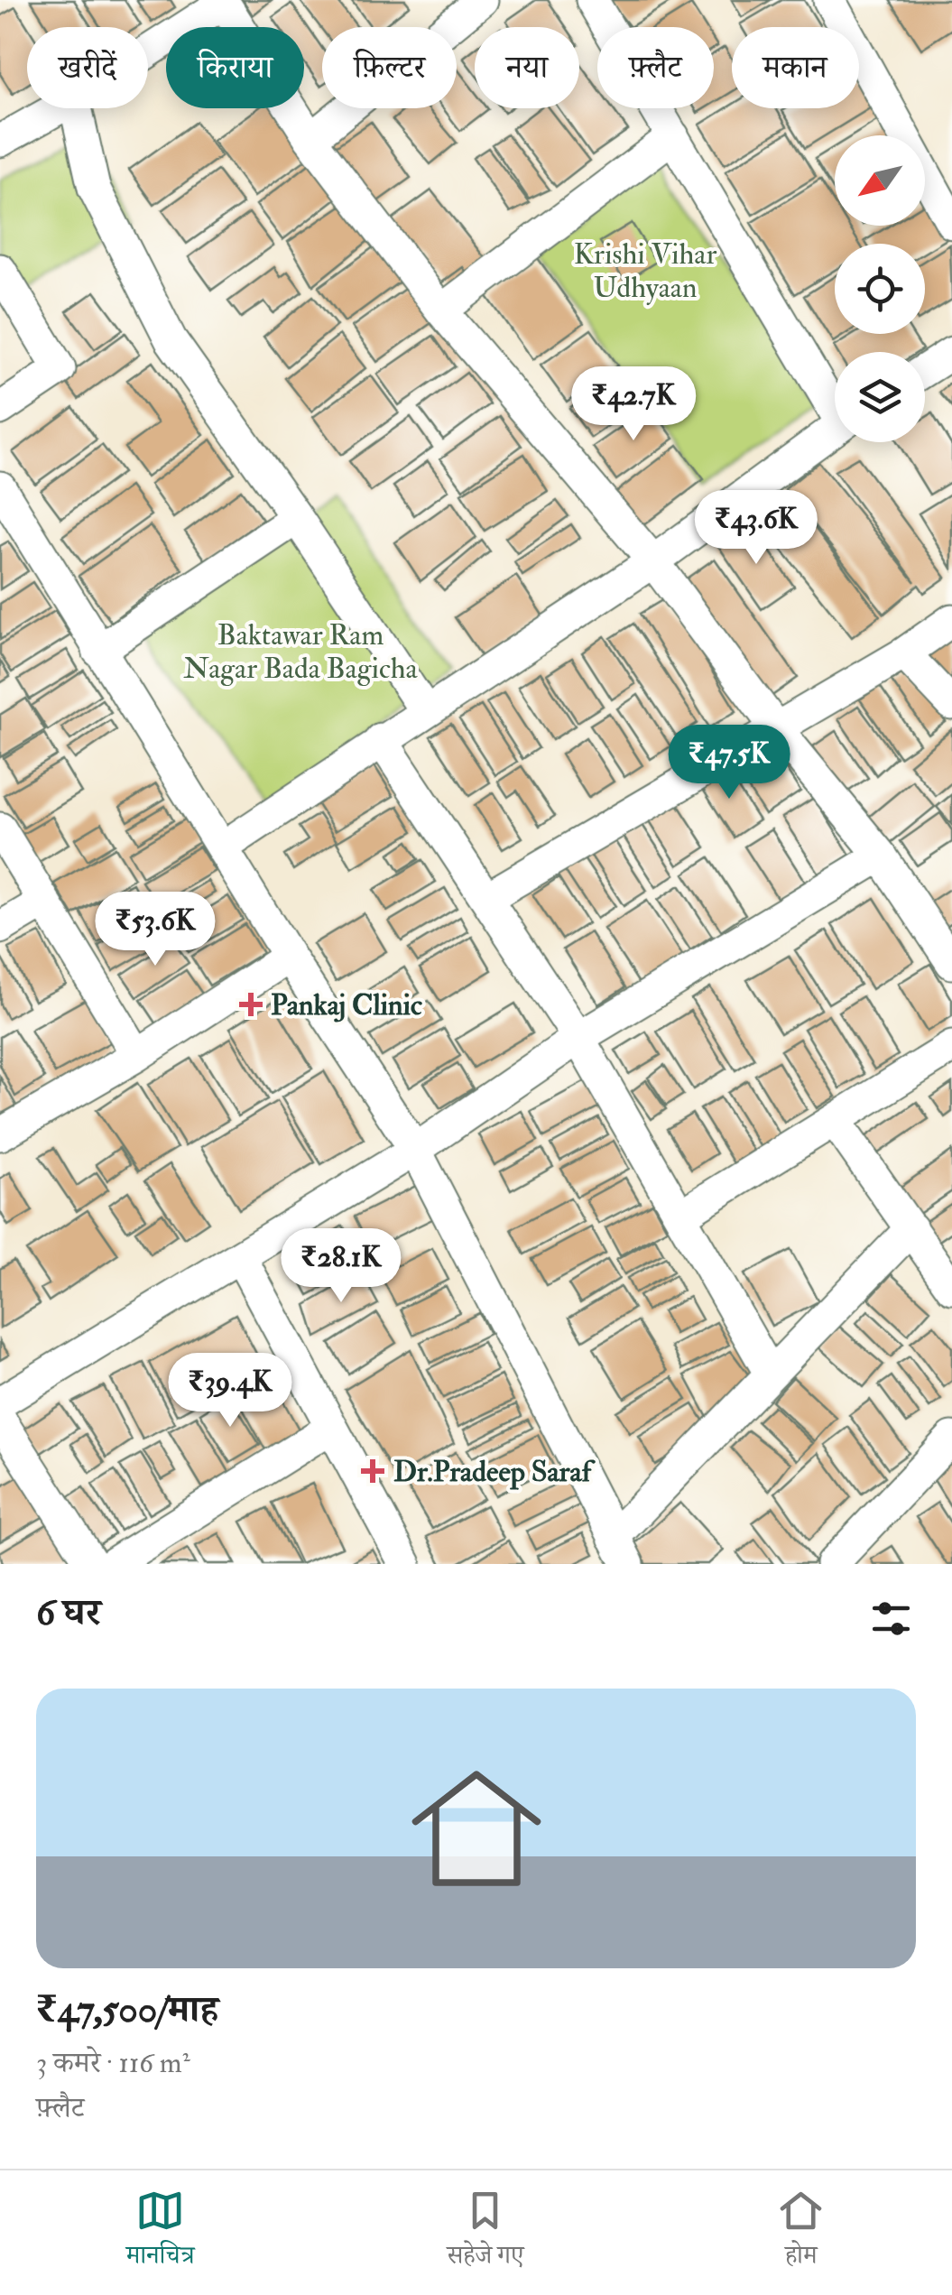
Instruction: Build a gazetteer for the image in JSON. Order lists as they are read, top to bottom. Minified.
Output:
{"parks":["Krishi Vihar Udhyaan","Baktawar Ram Nagar Bada Bagicha"],"places":{"health":["Pankaj Clinic","Dr.Pradeep Saraf"]},"north":"bottom left","page":{"chip":["खरीदें","किराया","फ़िल्टर","नया","फ़्लैट","मकान"],"price":["₹42.7K","₹43.6K","₹47.5K","₹53.6K","₹28.1K","₹39.4K"],"heading":"6 घर","list":[{"name":"₹47,500/माह","note":"3 कमरे · 116 m² · फ़्लैट"}],"tabs":["मानचित्र","सहेजे गए","होम"]}}
